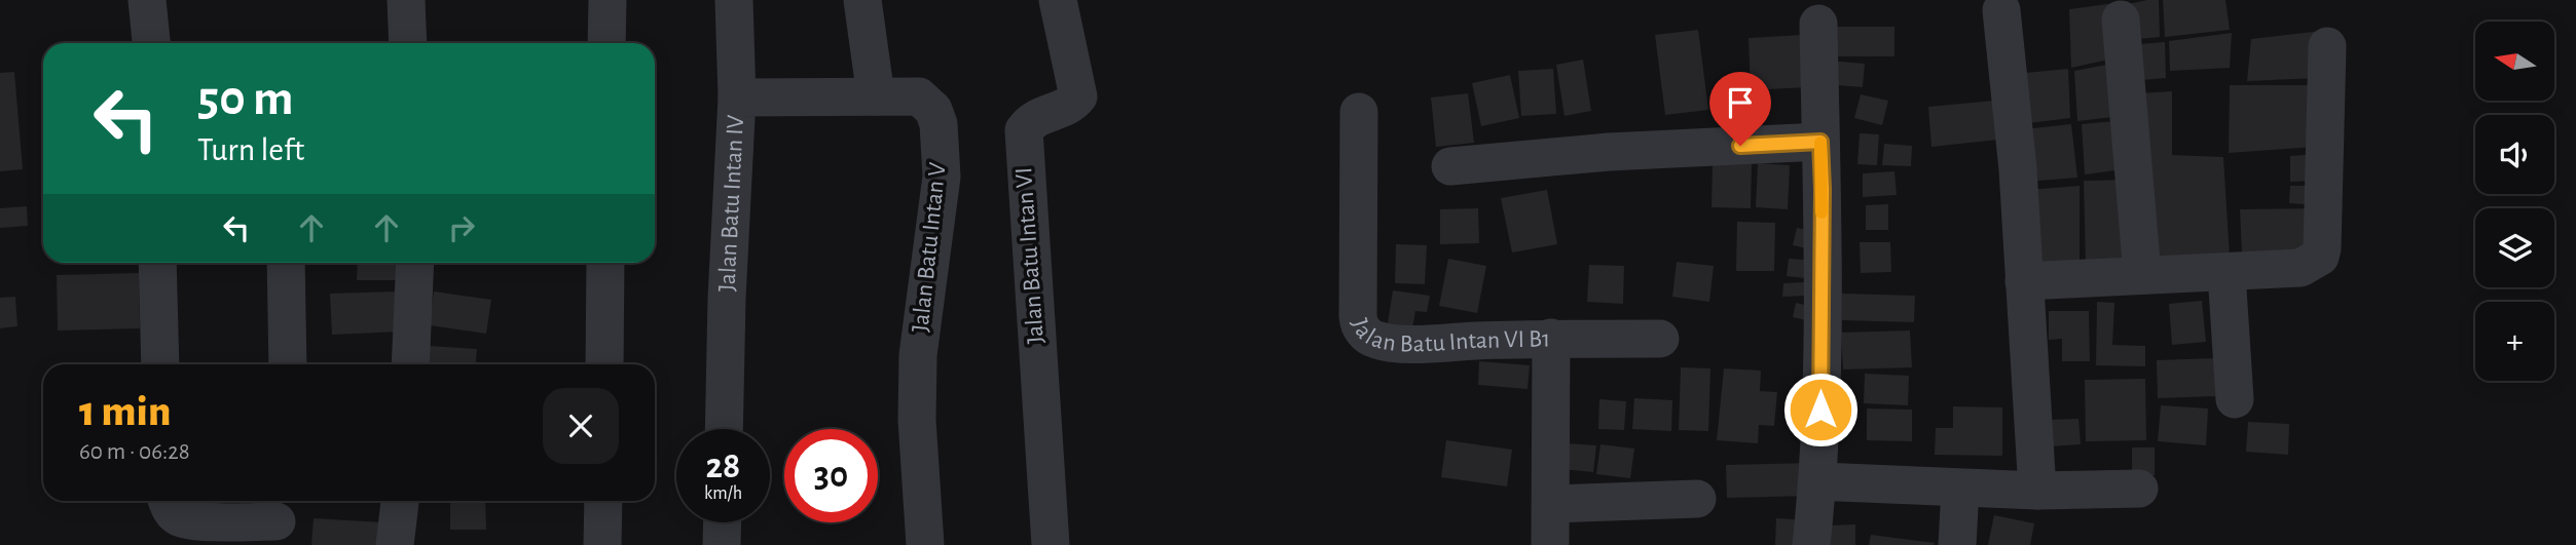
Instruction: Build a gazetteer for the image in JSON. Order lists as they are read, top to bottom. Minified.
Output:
{"streets":{"street":["Jalan Batu Intan IV","Jalan Batu Intan V","Jalan Batu Intan VI","Jalan Batu Intan VI B1"]},"crossings":[["Jalan Batu Intan IV","Jalan Batu Intan V"]],"north":"left","page":{"map_buttons":"+","turn":["50 m","Turn left"],"heading":["1 min","60 m · 06:28"],"speed":"28 km/h","limit":"30"}}
